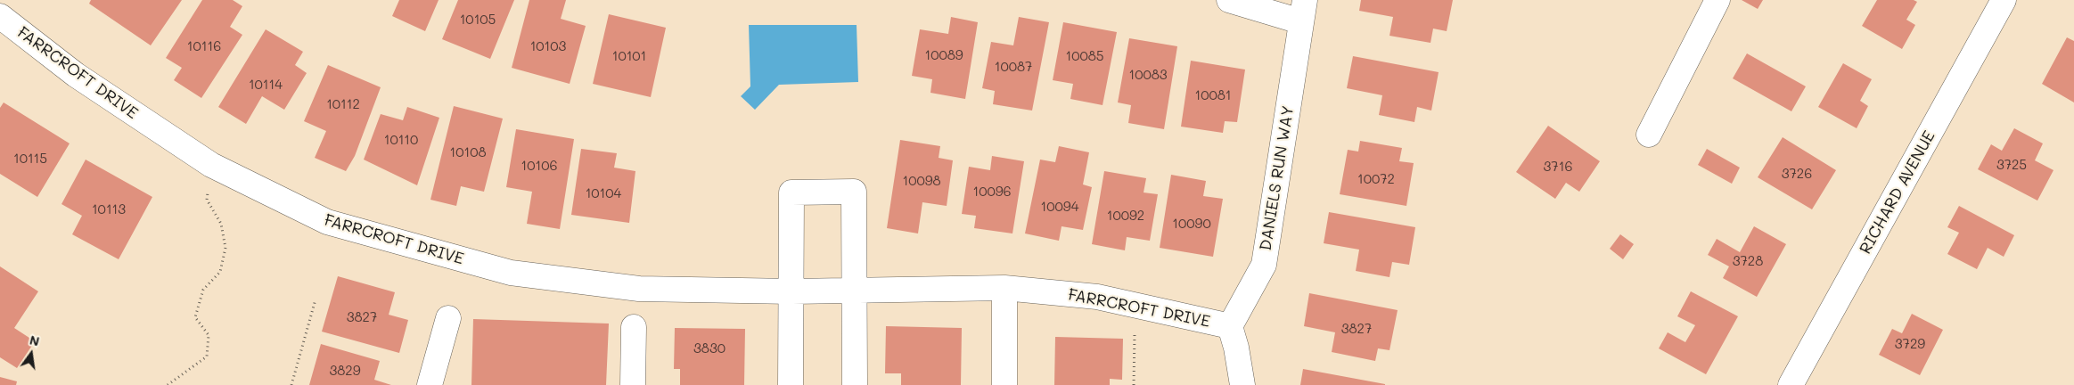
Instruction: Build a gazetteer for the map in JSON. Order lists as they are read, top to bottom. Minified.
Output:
{"streets":{"street":["FARRCROFT DRIVE","DANIELS RUN WAY","RICHARD AVENUE"]},"crossings":[["FARRCROFT DRIVE","DANIELS RUN WAY"]],"house_numbers":["10105","10116","10103","10089","10101","10085","10087","10083","10114","10081","10112","10110","10108","10115","3725","10106","3716","3726","10072","10098","10096","10104","10094","10113","10092","10090","3728","3827","3827","3729","3830","3829"],"north":"top"}
